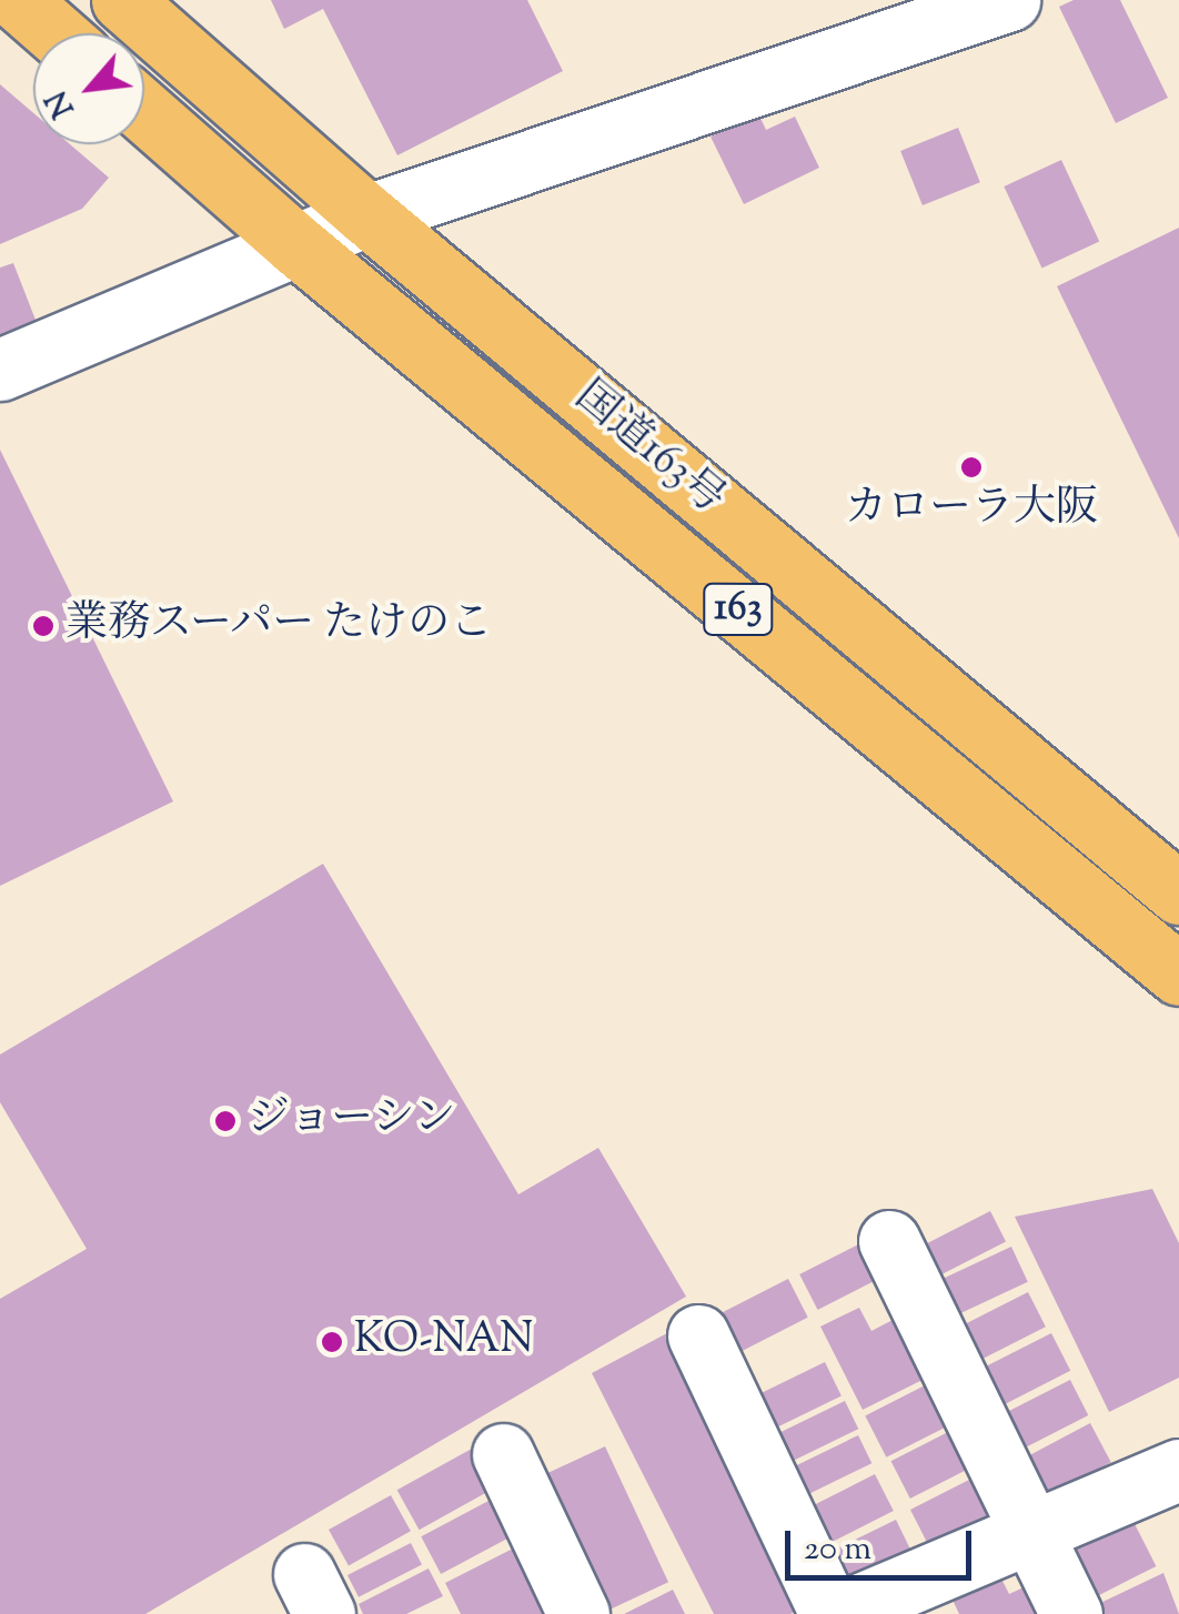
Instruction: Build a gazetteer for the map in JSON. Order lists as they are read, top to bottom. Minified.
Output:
{"streets":{"highway":["国道163号","163"]},"places":["カローラ大阪","業務スーパー たけのこ","ジョーシン","KO-NAN"],"scale_bar":"20 m","north":"bottom left"}
